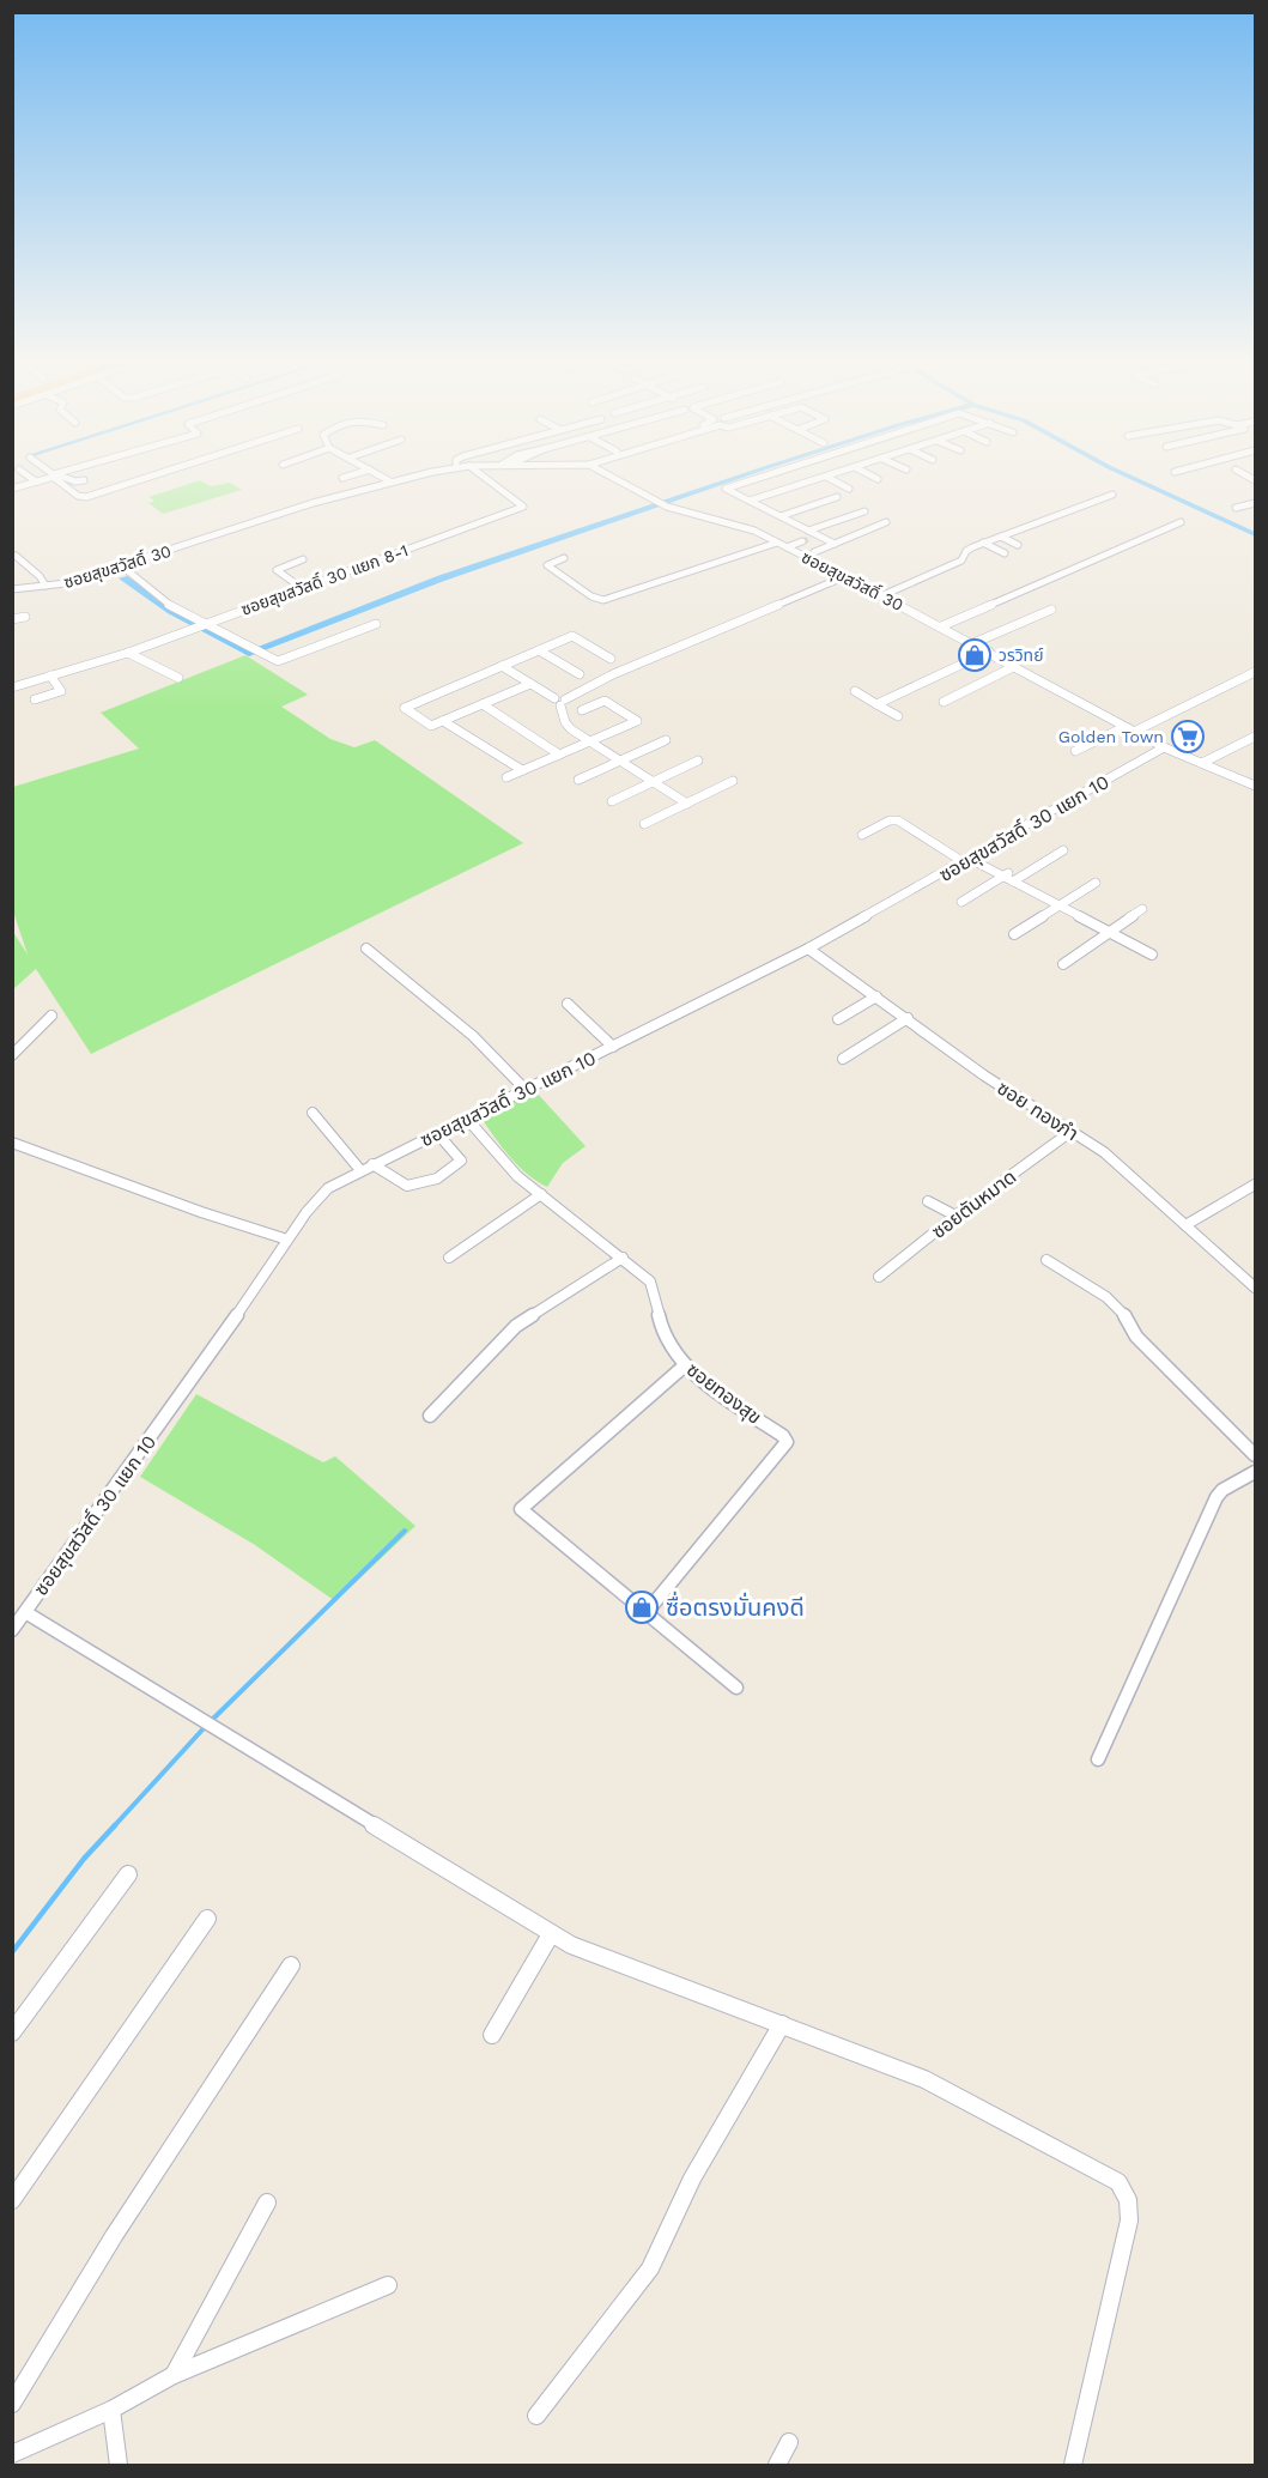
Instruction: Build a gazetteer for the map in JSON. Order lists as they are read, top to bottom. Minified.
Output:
{"streets":{"street":["ซอยสุขสวัสดิ์ 30","ซอยสุขสวัสดิ์ 30 แยก 8-1","ซอยสุขสวัสดิ์ 30 แยก 10","ซอย ทองภํา","ซอยตันหมาด","ซอยทองสุข"]},"crossings":[["ซอยสุขสวัสดิ์ 30","ซอยสุขสวัสดิ์ 30 แยก 10"],["ซอยสุขสวัสดิ์ 30 แยก 10","ซอย ทองภํา"],["ซอยสุขสวัสดิ์ 30 แยก 10","ซอยทองสุข"],["ซอย ทองภํา","ซอยตันหมาด"]],"places":{"shop":["วรวิทย์","ซื่อตรงมั่นคงดี"],"supermarket":["Golden Town"]}}
